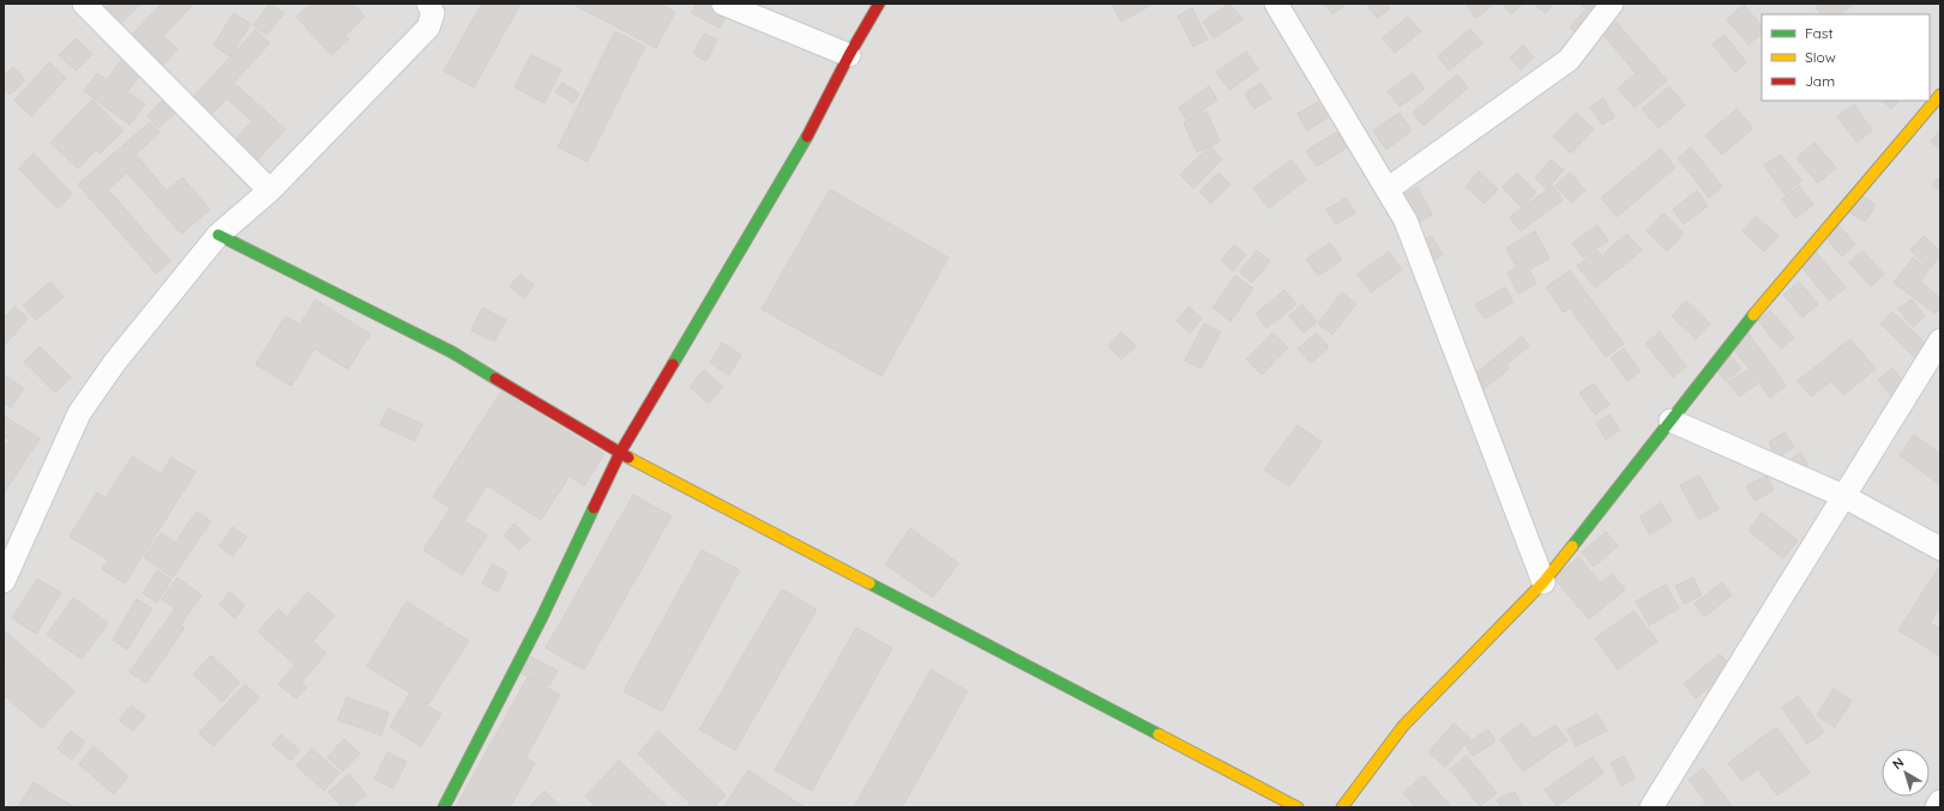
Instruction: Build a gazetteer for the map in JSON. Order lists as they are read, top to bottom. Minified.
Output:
{"legend":["Fast","Slow","Jam"],"north":"top left"}
